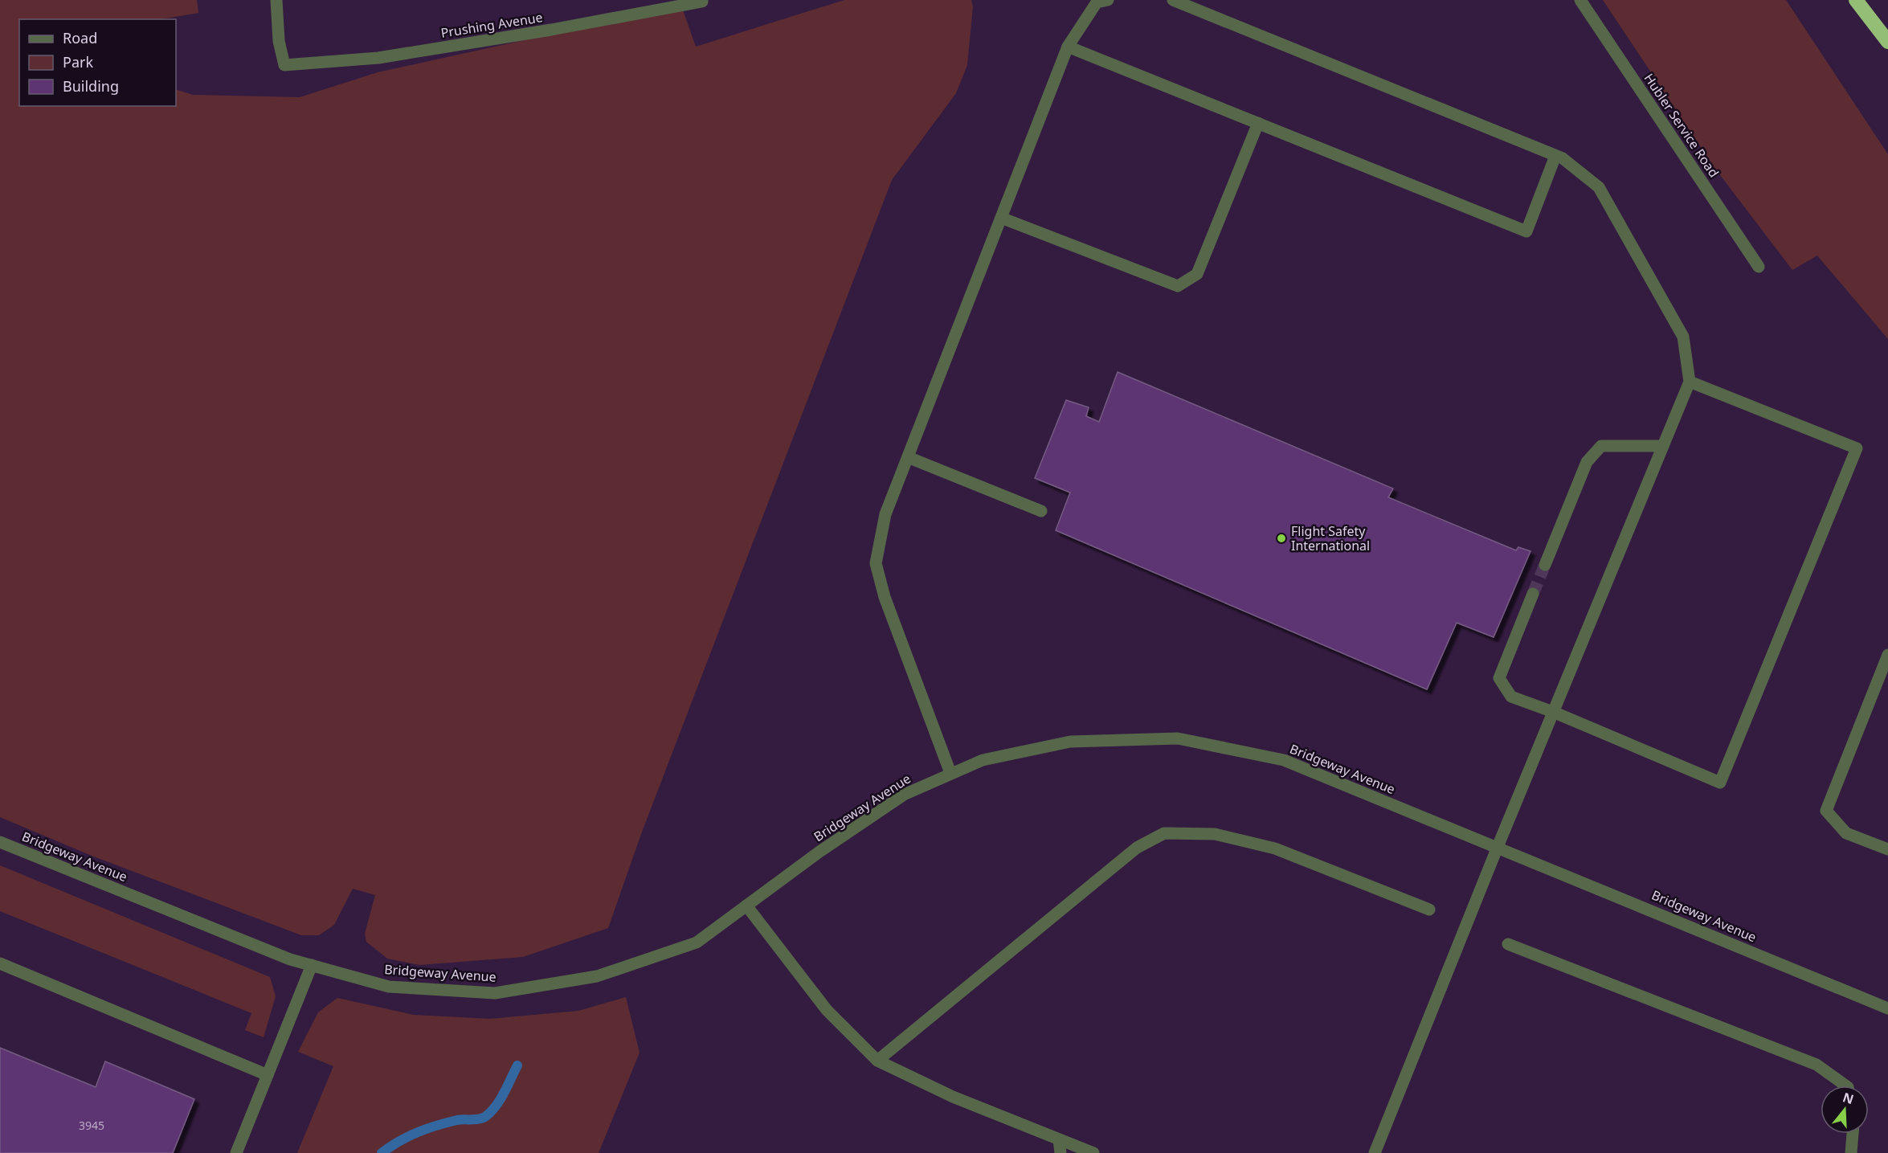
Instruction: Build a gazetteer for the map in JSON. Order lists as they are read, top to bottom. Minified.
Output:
{"streets":{"street":["Prushing Avenue","Hubler Service Road","Bridgeway Avenue"]},"places":["Flight Safety International"],"house_numbers":["3945"],"legend":["Road","Park","Building"],"north":"top"}
